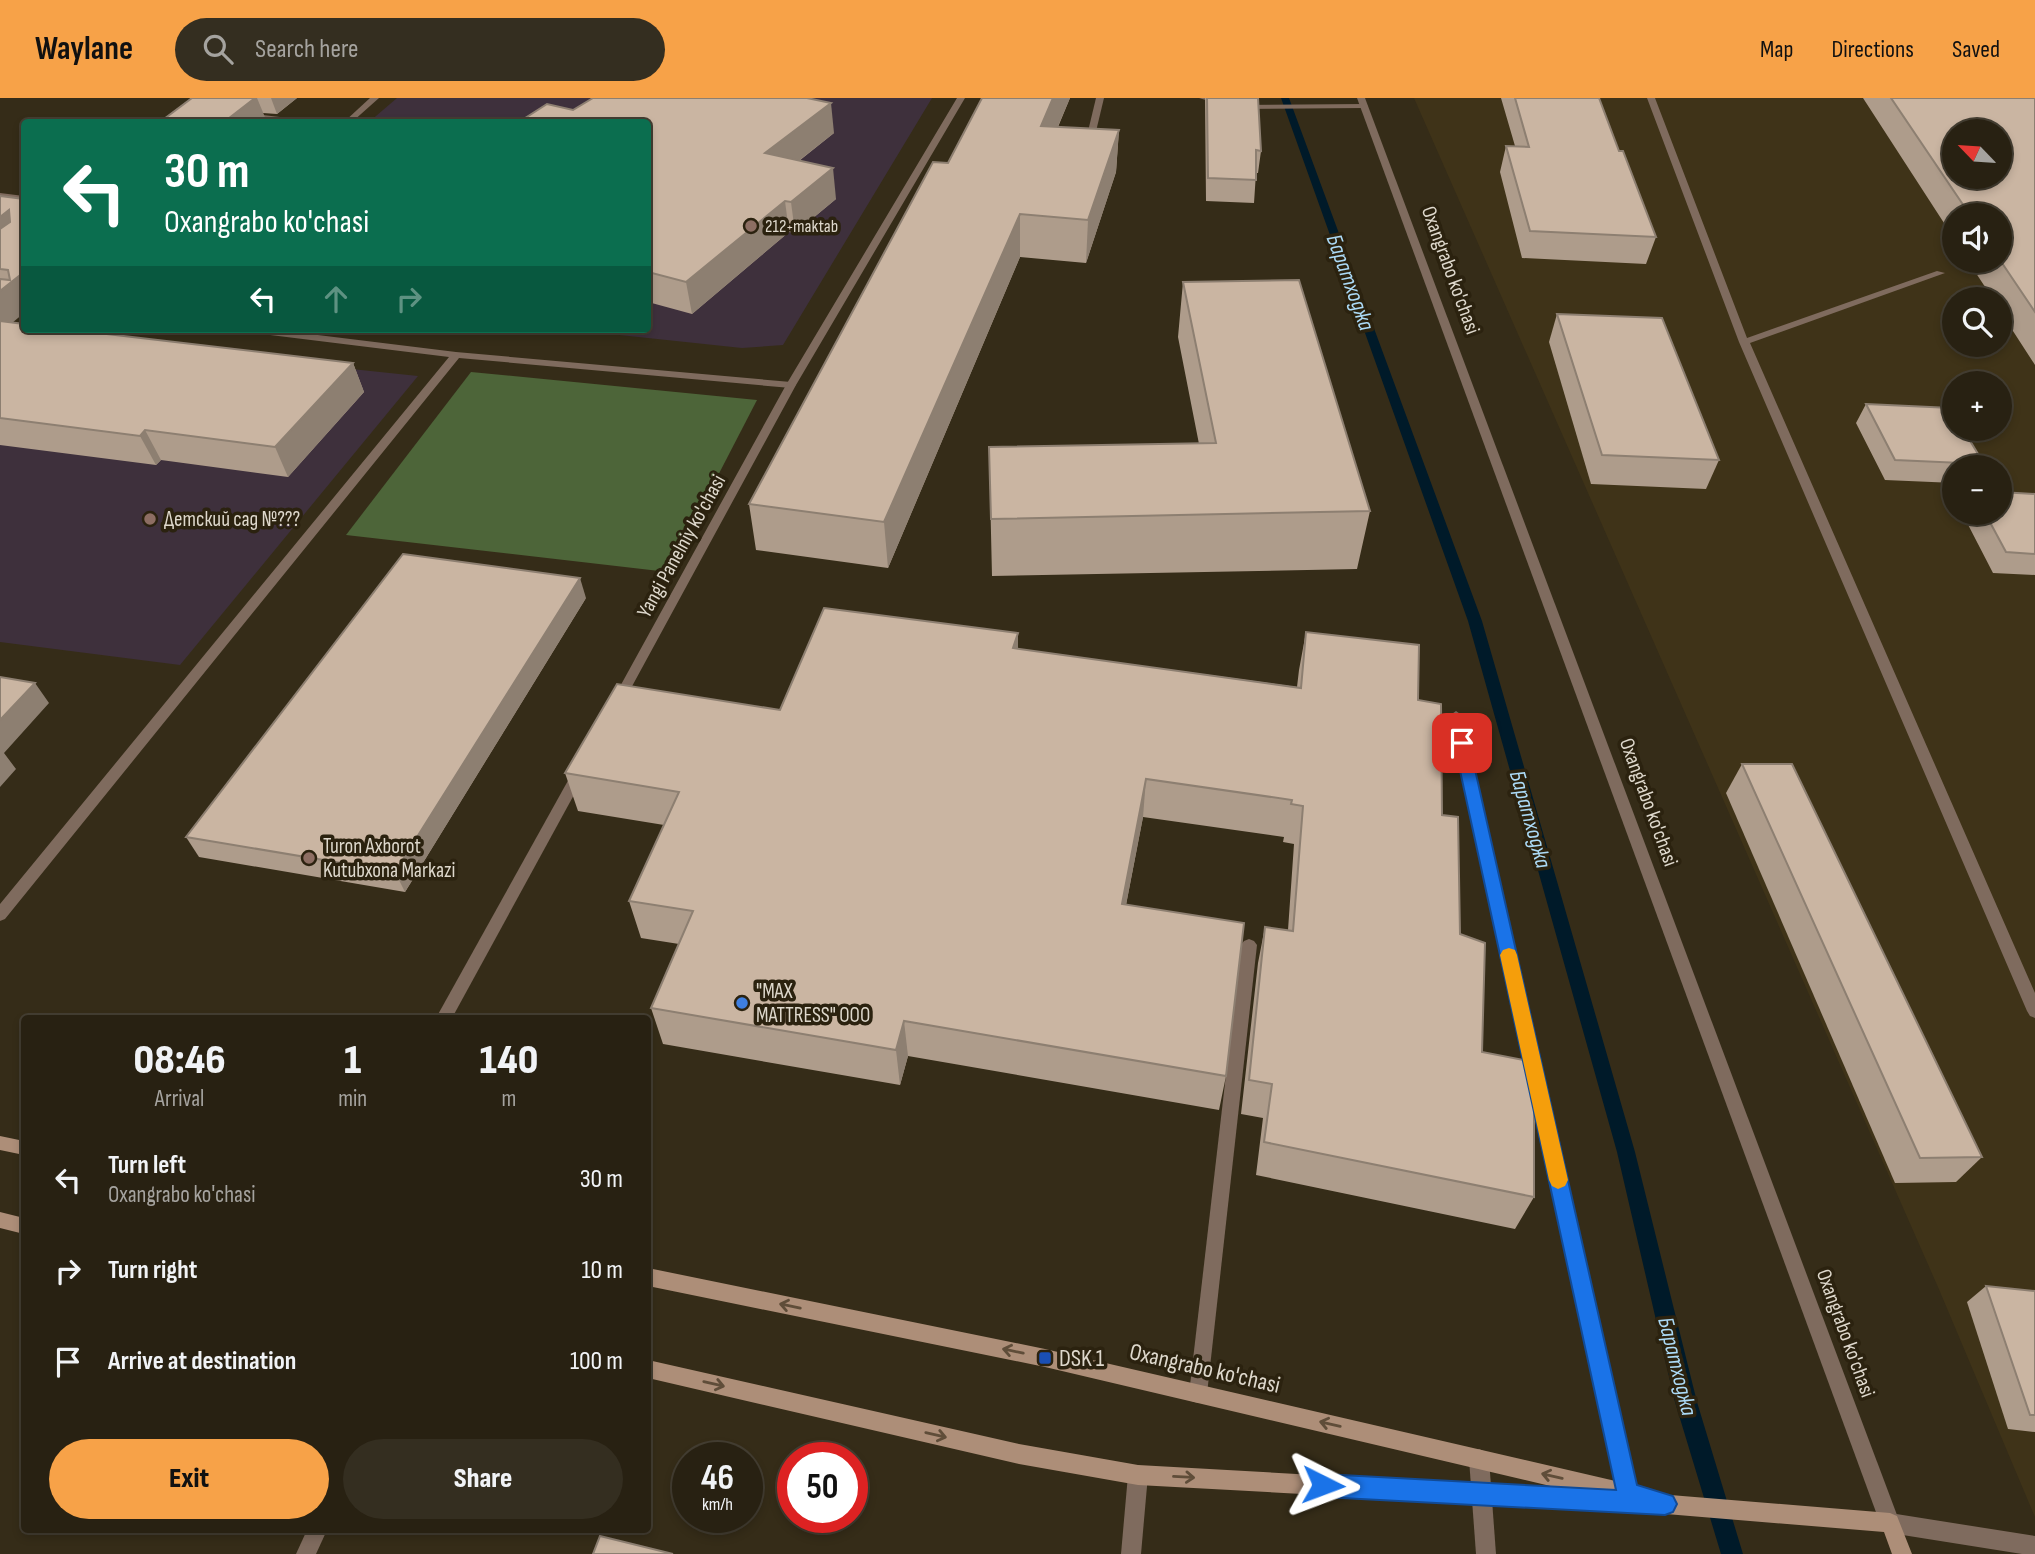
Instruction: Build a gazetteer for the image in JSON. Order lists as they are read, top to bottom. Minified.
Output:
{"streets":{"main road":["Oxangrabo ko'chasi"],"street":["Yangi Panelniy ko'chasi"]},"water":["Баратходжа"],"places":{"other":["212-maktab","Детский сад №???","Turon Axborot Kutubxona Markazi","\"MAX MATTRESS\" ООО"],"transit":["DSK 1"]},"north":"top left","page":{"header":"Waylane","search":"Search here","nav":["Map","Directions","Saved"],"map_buttons":["+","−"],"turn":["30 m","Oxangrabo ko'chasi"],"eta":["08:46","Arrival","1","min","140","m"],"list":[{"name":"Turn left","note":"Oxangrabo ko'chasi","value":"30 m"},{"name":"Turn right","value":"10 m"},{"name":"Arrive at destination","value":"100 m"}],"buttons":["Exit","Share"],"speed":"46 km/h","limit":"50"}}
